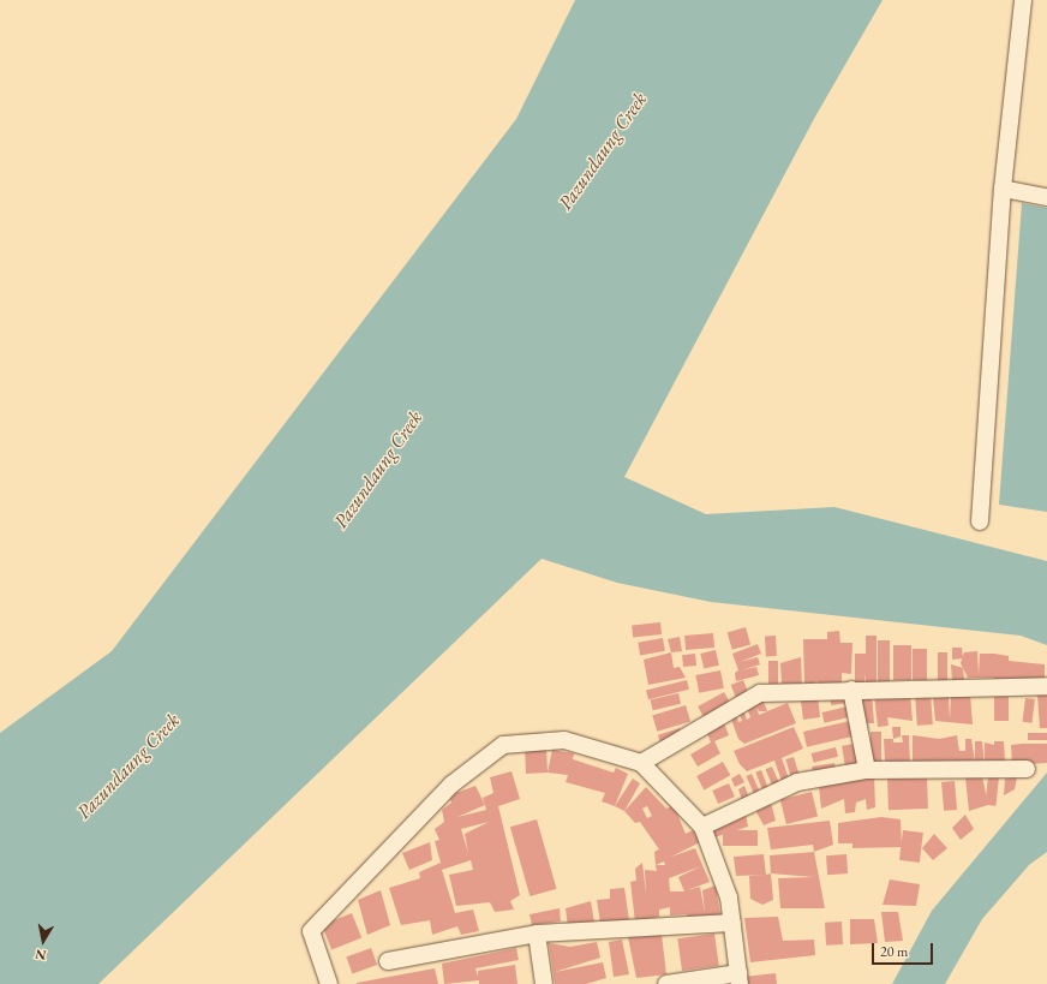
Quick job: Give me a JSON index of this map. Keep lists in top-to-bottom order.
{
  "water": ["Pazundaung Creek"],
  "scale_bar": "20 m",
  "north": "bottom"
}
